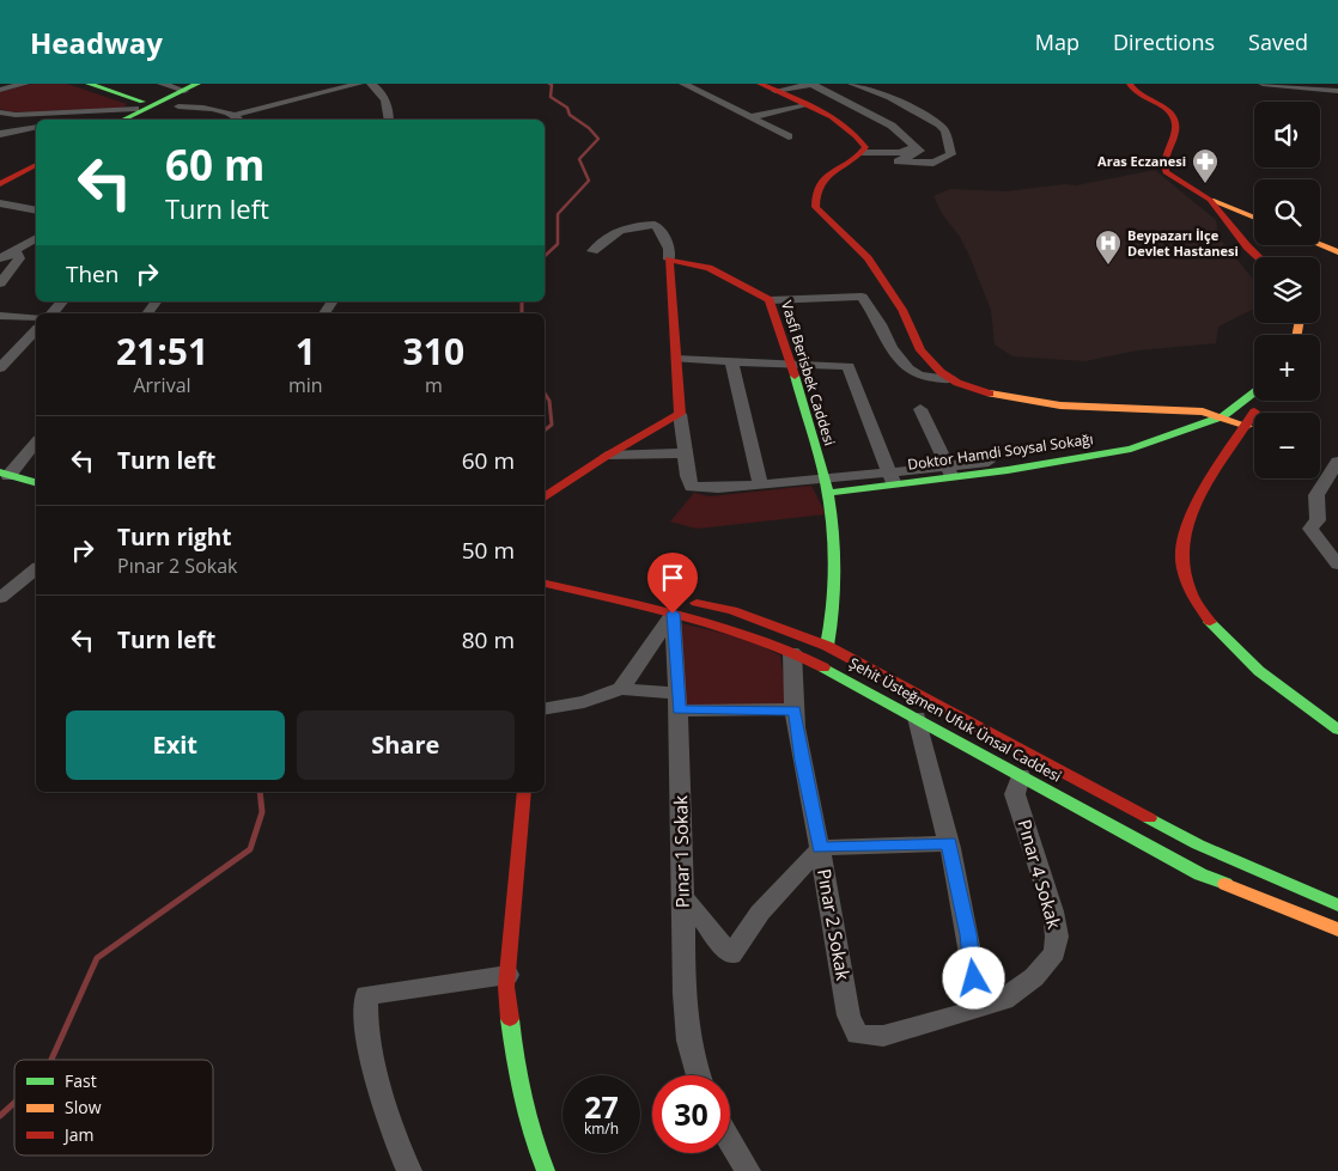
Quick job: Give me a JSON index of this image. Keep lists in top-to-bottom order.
{
  "streets": {
    "main road": ["Vasfi Berisbek Caddesi", "Doktor Hamdi Soysal Sokağı", "Şehit Üsteğmen Ufuk Ünsal Caddesi"],
    "street": ["Pınar 1 Sokak", "Pınar 4 Sokak", "Pınar 2 Sokak"]
  },
  "crossings": [
    ["Vasfi Berisbek Caddesi", "Şehit Üsteğmen Ufuk Ünsal Caddesi"],
    ["Şehit Üsteğmen Ufuk Ünsal Caddesi", "Pınar 1 Sokak"],
    ["Şehit Üsteğmen Ufuk Ünsal Caddesi", "Pınar 4 Sokak"],
    ["Şehit Üsteğmen Ufuk Ünsal Caddesi", "Pınar 2 Sokak"],
    ["Pınar 4 Sokak", "Pınar 2 Sokak"]
  ],
  "places": {
    "pharmacy": ["Aras Eczanesi"],
    "hospital": ["Beypazarı İlçe Devlet Hastanesi"]
  },
  "legend": ["Fast", "Slow", "Jam"],
  "page": {
    "header": "Headway",
    "nav": ["Map", "Directions", "Saved"],
    "map_buttons": ["+", "−"],
    "turn": ["60 m", "Turn left"],
    "then": "Then",
    "eta": [
      "21:51",
      "Arrival",
      "1",
      "min",
      "310",
      "m"
    ],
    "list": [
      {
        "name": "Turn left",
        "value": "60 m"
      },
      {
        "name": "Turn right",
        "note": "Pınar 2 Sokak",
        "value": "50 m"
      },
      {
        "name": "Turn left",
        "value": "80 m"
      }
    ],
    "buttons": ["Exit", "Share"],
    "speed": "27 km/h",
    "limit": "30"
  }
}
